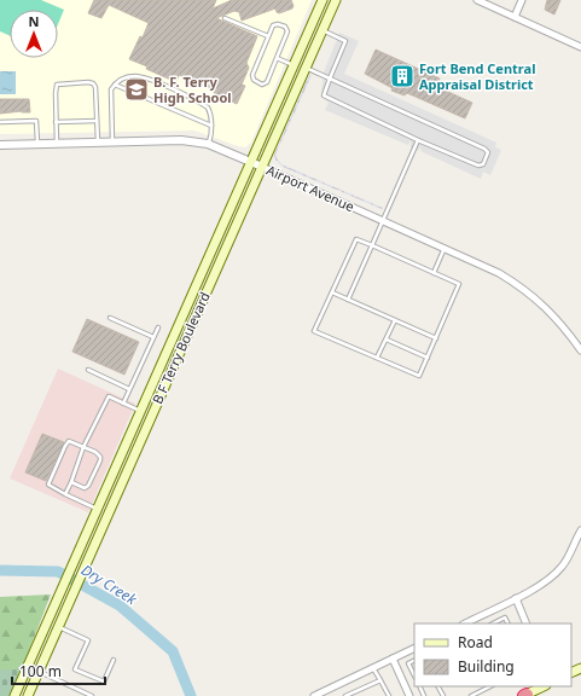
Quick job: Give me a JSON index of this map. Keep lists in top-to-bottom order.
{
  "streets": {
    "main road": ["B F Terry Boulevard"],
    "street": ["Airport Avenue"]
  },
  "crossings": [
    ["Airport Avenue", "B F Terry Boulevard"]
  ],
  "water": ["Dry Creek"],
  "places": {
    "building": ["Fort Bend Central Appraisal District"],
    "school or university": ["B. F. Terry High School"]
  },
  "legend": ["Road", "Building"],
  "scale_bar": "100 m",
  "north": "top"
}
